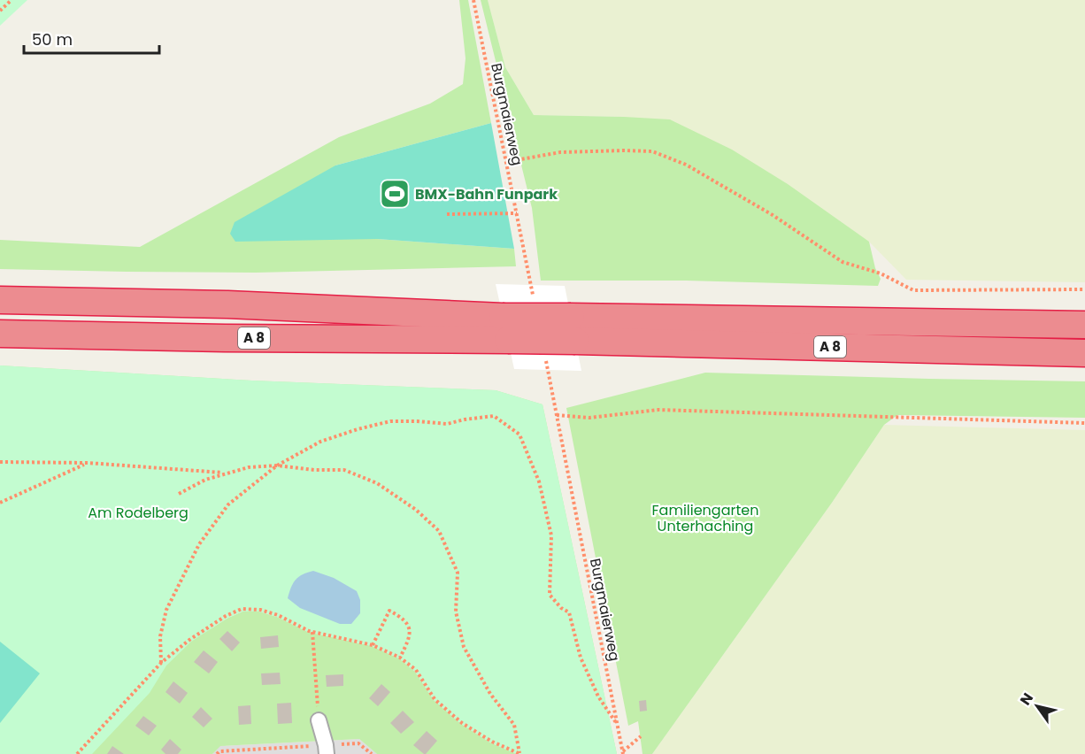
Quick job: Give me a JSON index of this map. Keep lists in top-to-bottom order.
{
  "streets": {
    "highway": ["A 8"],
    "path": ["Burgmaierweg"]
  },
  "parks": ["Familiengarten Unterhaching", "Am Rodelberg"],
  "places": {
    "sports": ["BMX-Bahn Funpark"]
  },
  "scale_bar": "50 m",
  "north": "top left"
}
